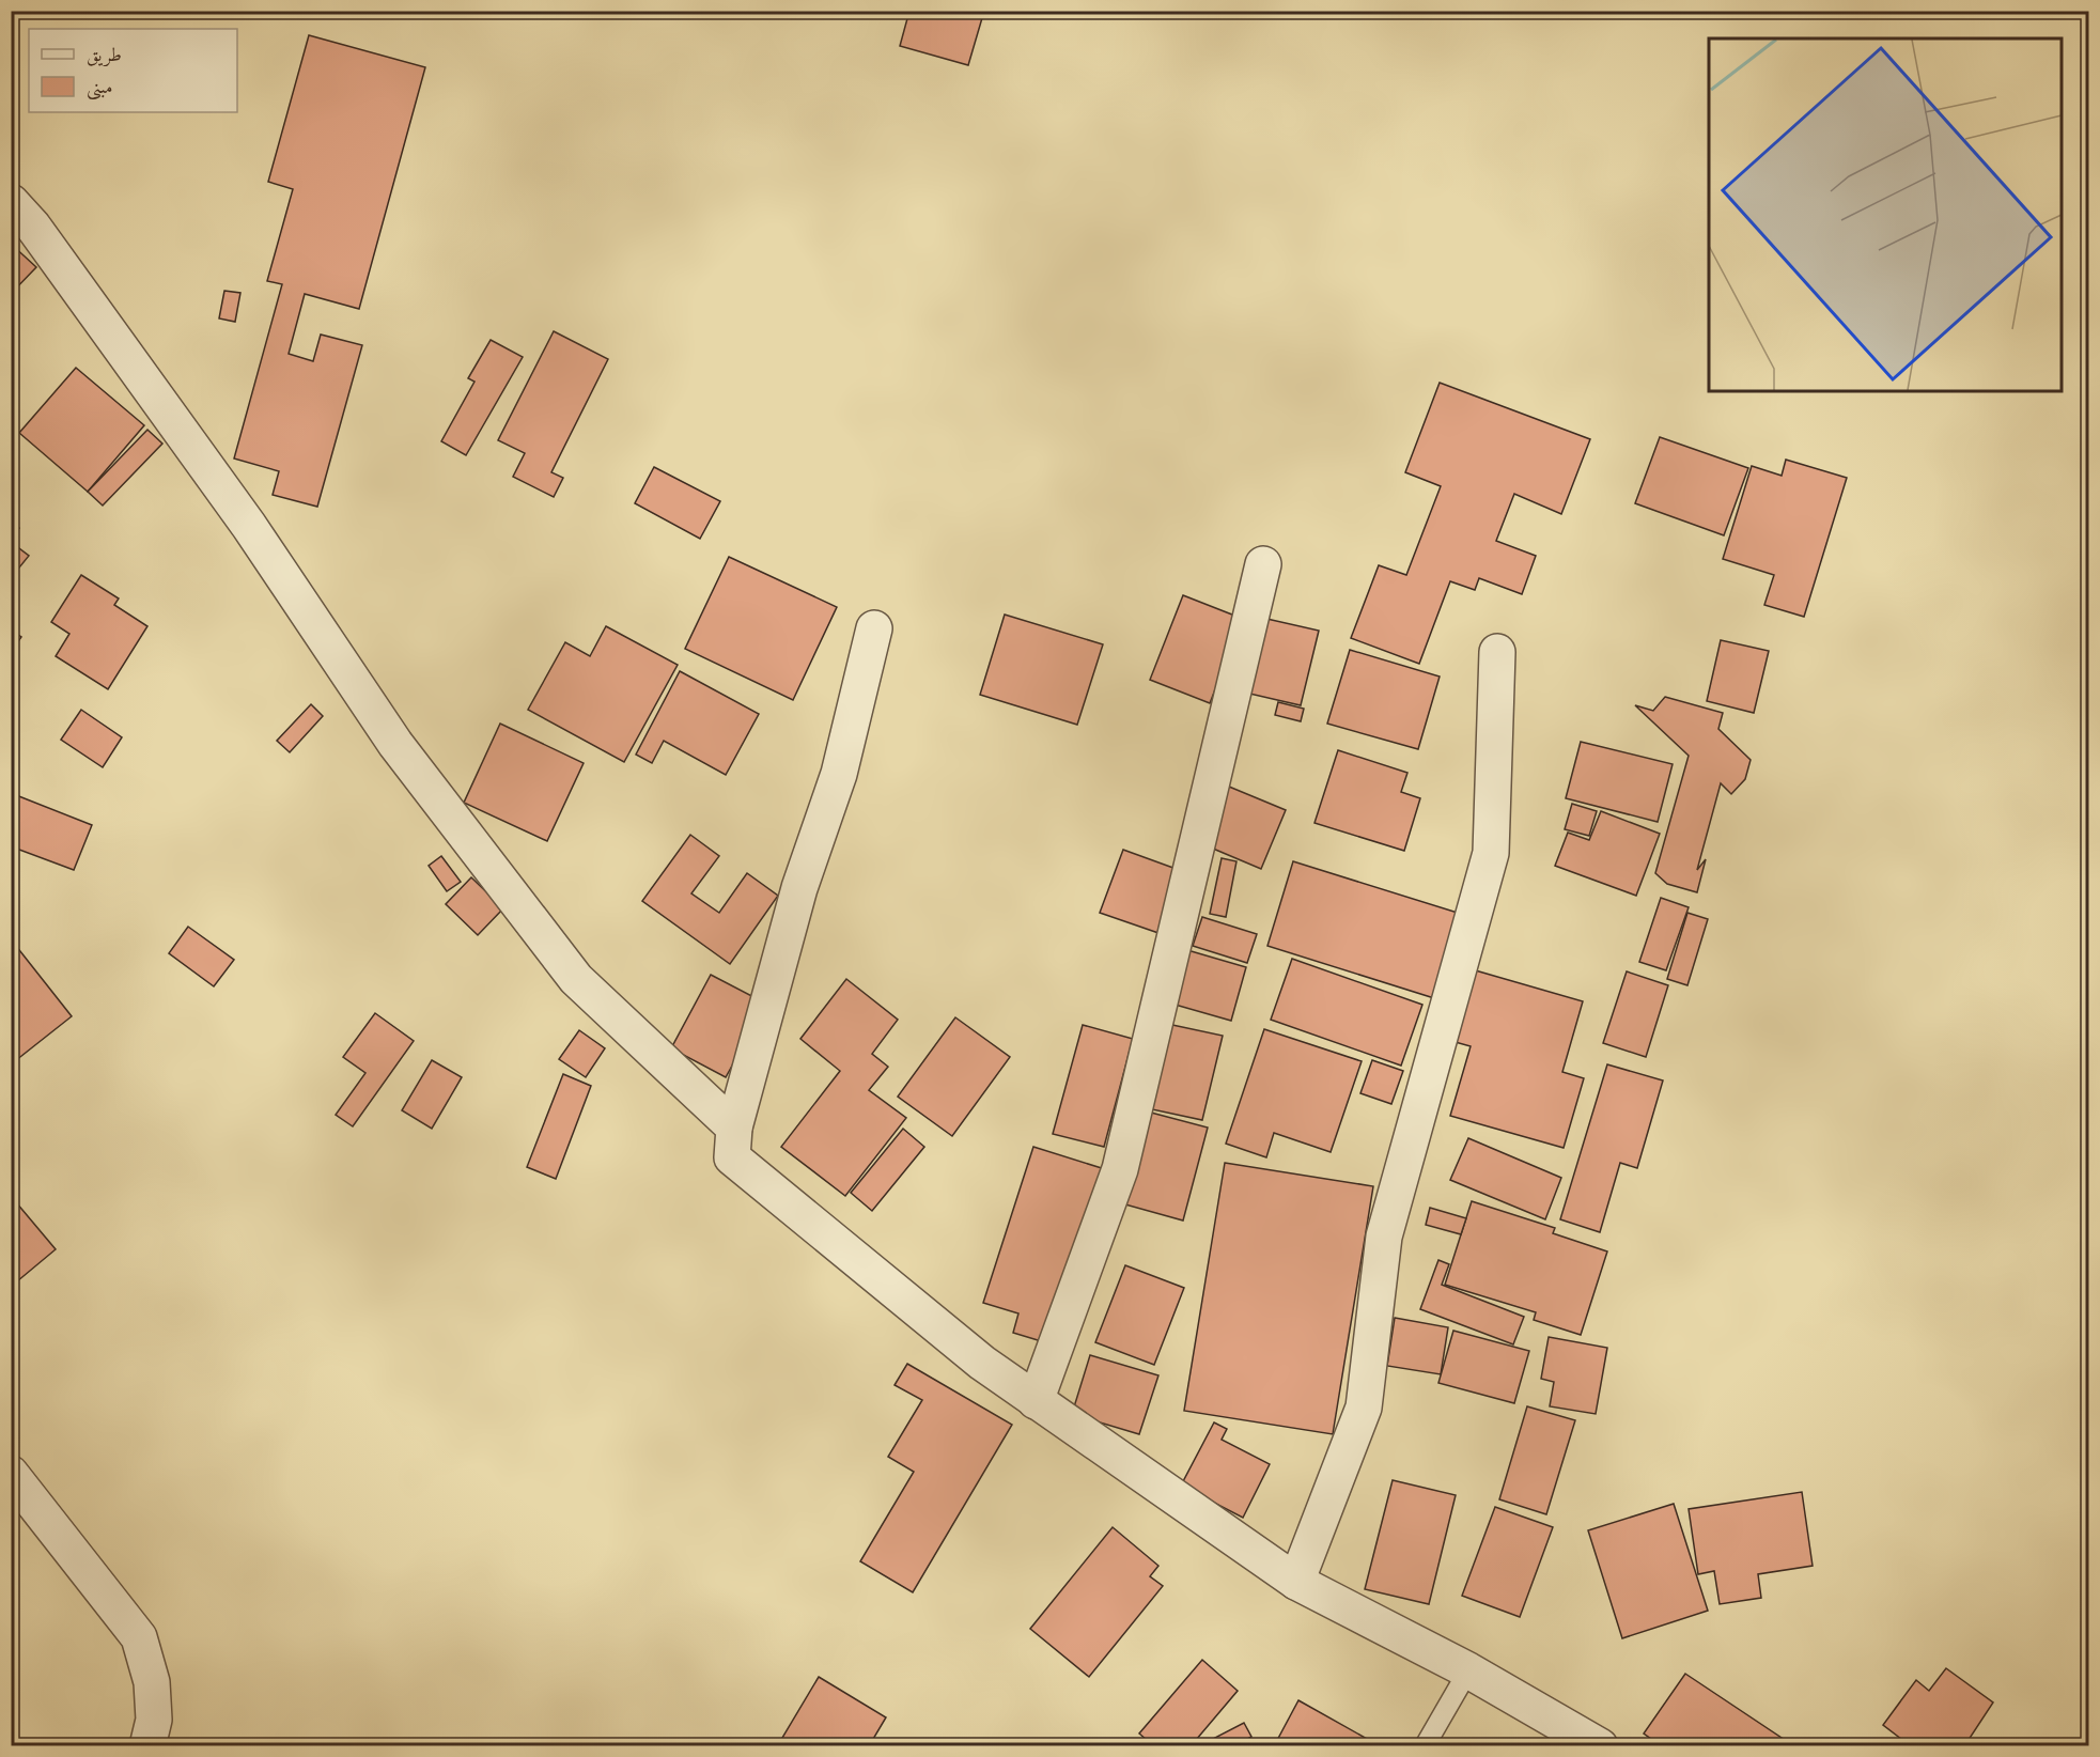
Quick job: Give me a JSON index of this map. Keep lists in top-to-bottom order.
{
  "legend": ["طريق", "مبنى"]
}
